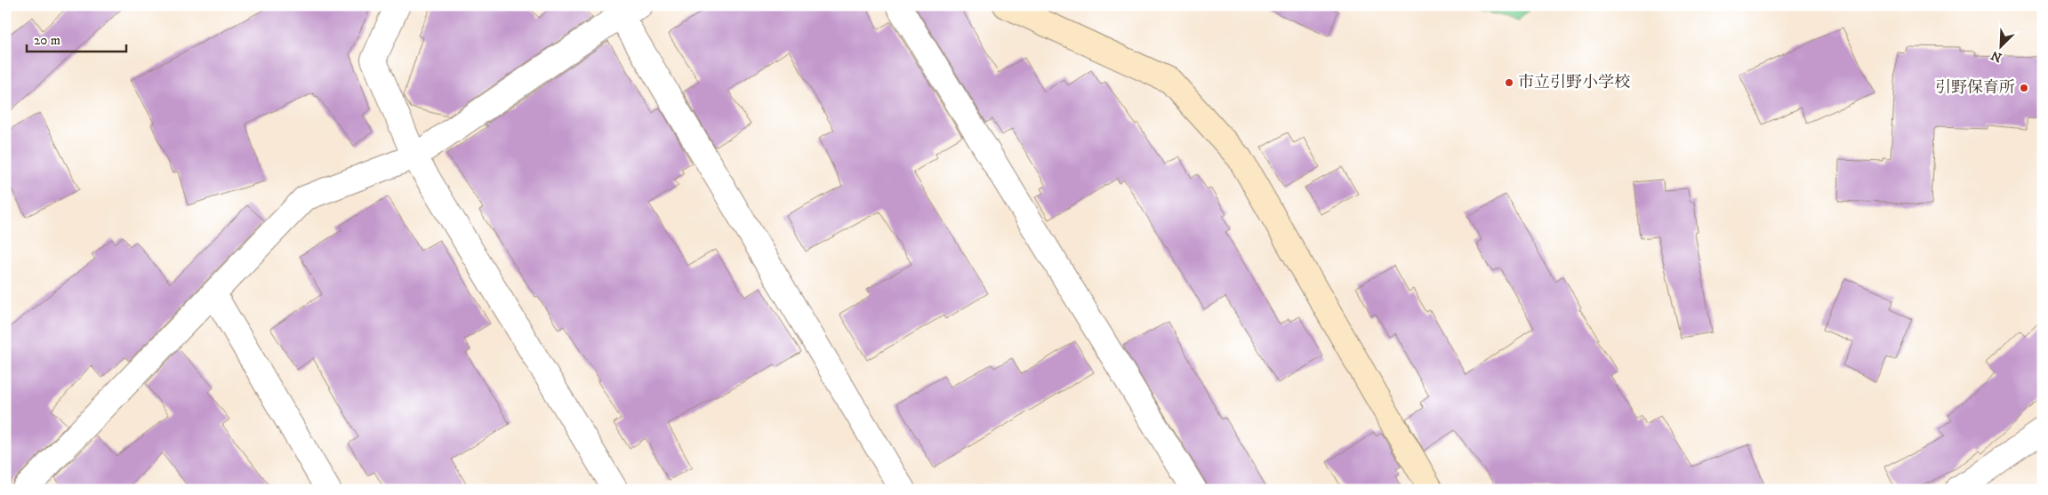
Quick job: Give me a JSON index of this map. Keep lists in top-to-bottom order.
{
  "places": ["市立引野小学校", "引野保育所"],
  "scale_bar": "20 m",
  "north": "bottom left"
}
